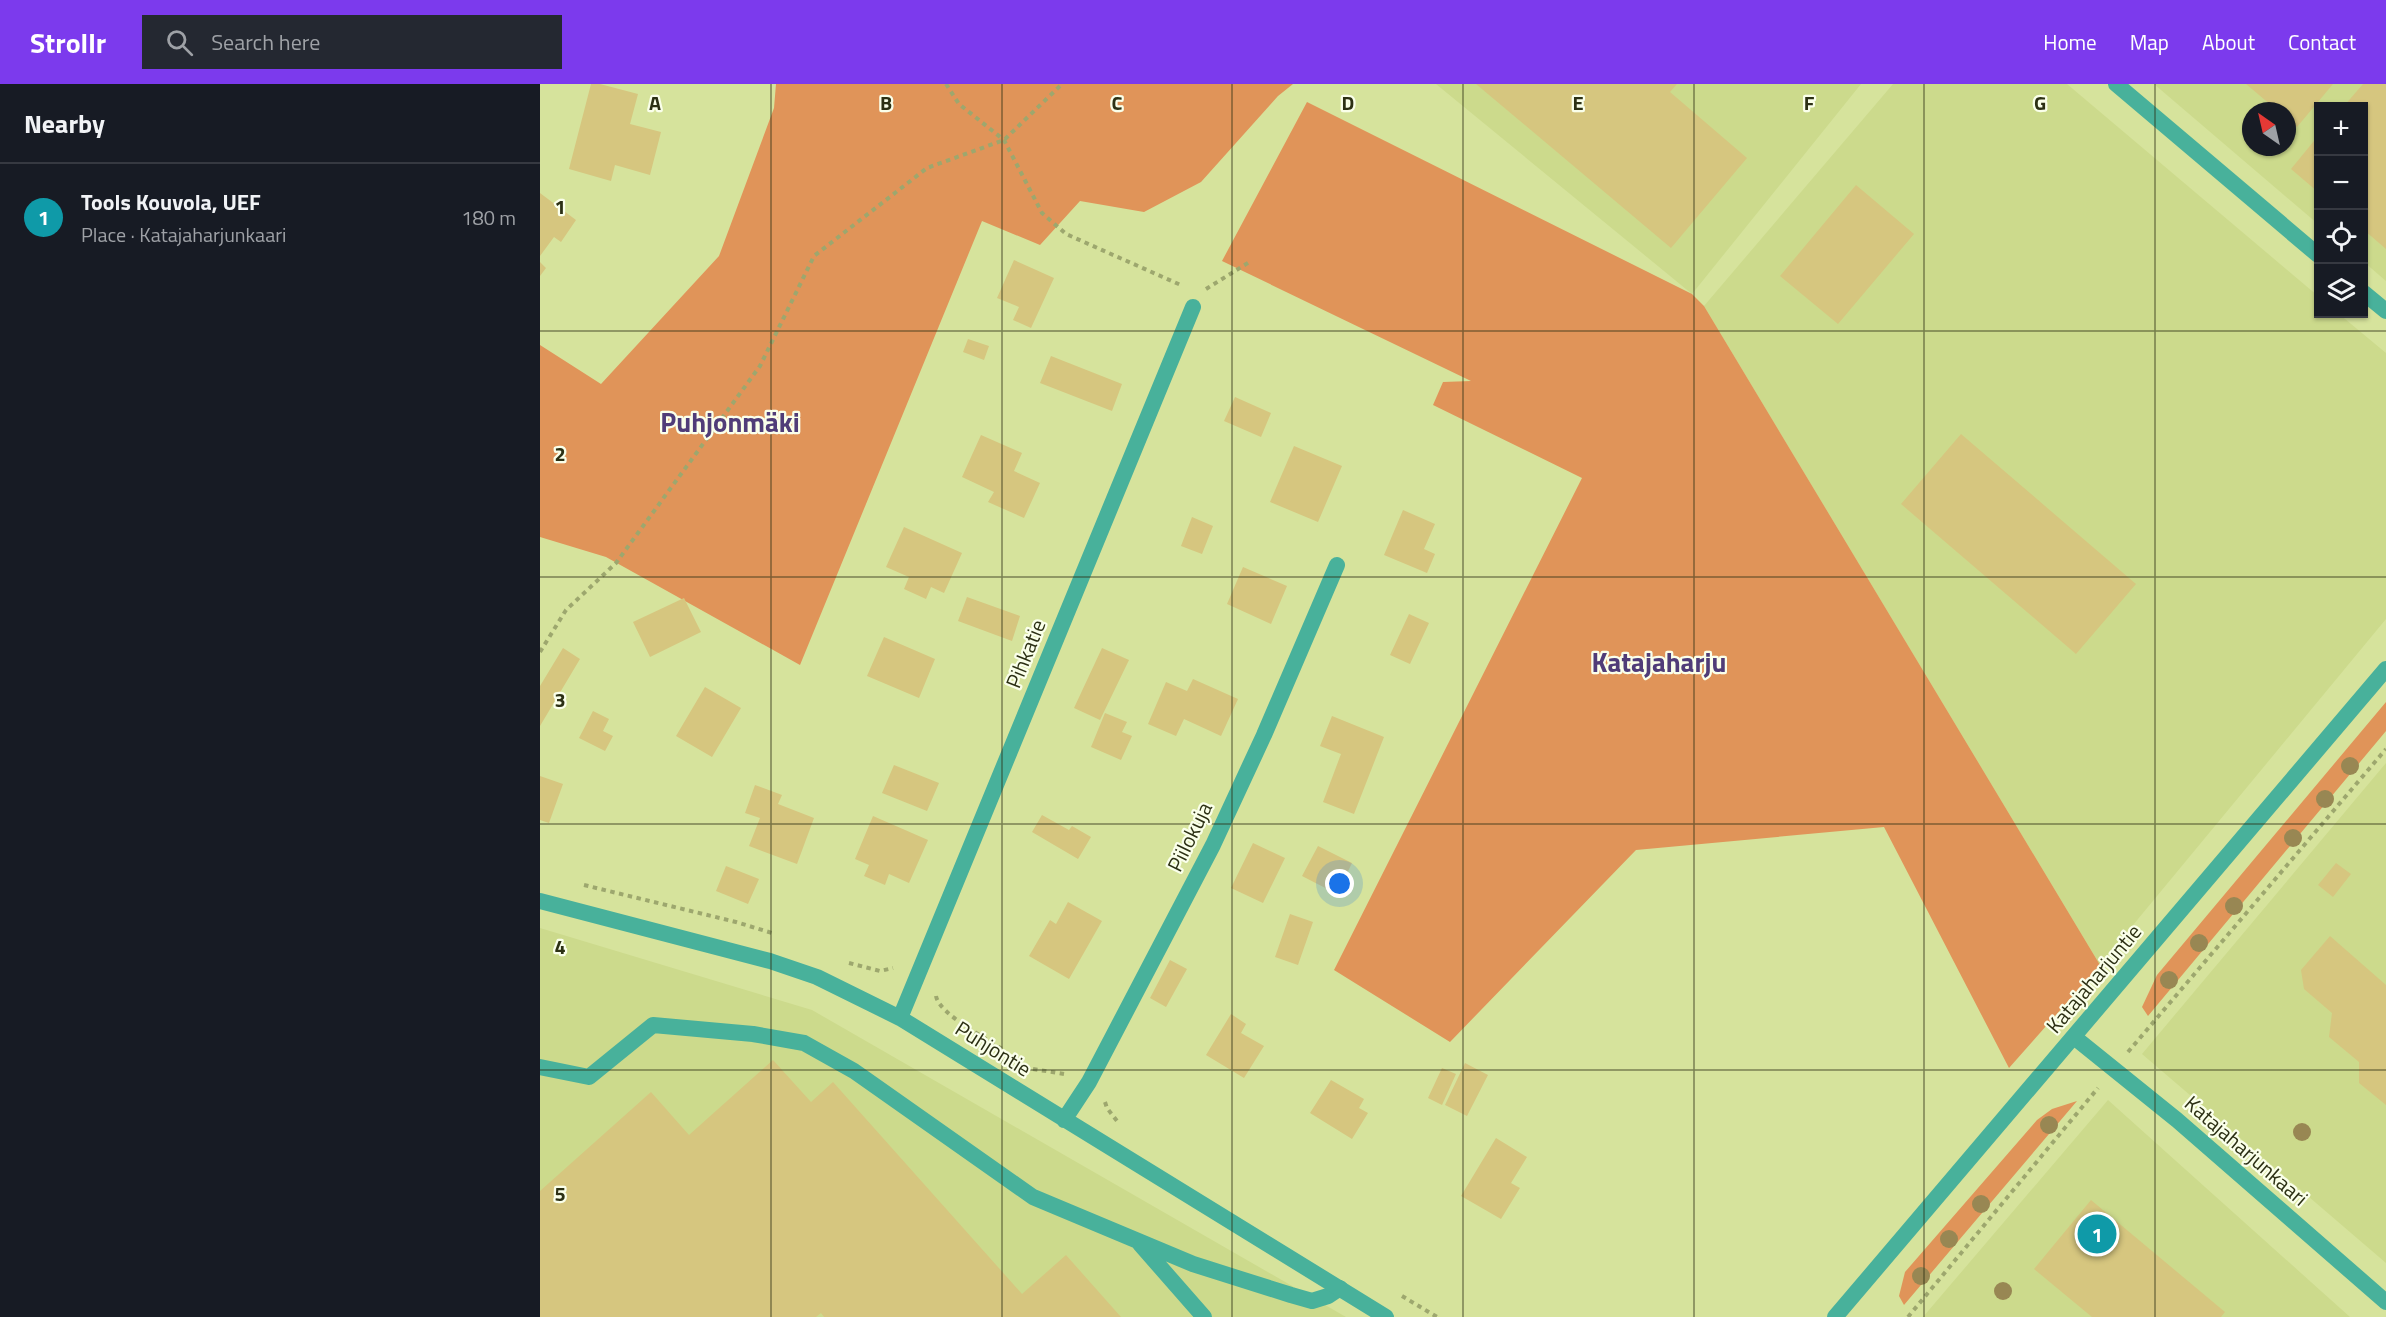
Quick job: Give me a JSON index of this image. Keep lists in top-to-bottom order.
{
  "streets": {
    "street": [
      "Pihkatie",
      "Piilokuja",
      "Katajaharjuntie",
      "Puhjontie",
      "Katajaharjunkaari"
    ]
  },
  "crossings": [
    ["Pihkatie", "Puhjontie"],
    ["Piilokuja", "Puhjontie"],
    ["Katajaharjuntie", "Katajaharjunkaari"]
  ],
  "districts": ["Puhjonmäki", "Katajaharju"],
  "north": "top left",
  "page": {
    "header": "Strollr",
    "search": "Search here",
    "nav": [
      "Home",
      "Map",
      "About",
      "Contact"
    ],
    "heading": "Nearby",
    "map_buttons": ["+", "−"],
    "list": [
      {
        "mark": "1",
        "name": "Tools Kouvola, UEF",
        "note": "Place · Katajaharjunkaari",
        "value": "180 m"
      }
    ],
    "pins": "1"
  },
  "grid": {
    "columns": [
      "A",
      "B",
      "C",
      "D",
      "E",
      "F",
      "G"
    ],
    "rows": [
      "1",
      "2",
      "3",
      "4",
      "5"
    ]
  }
}
